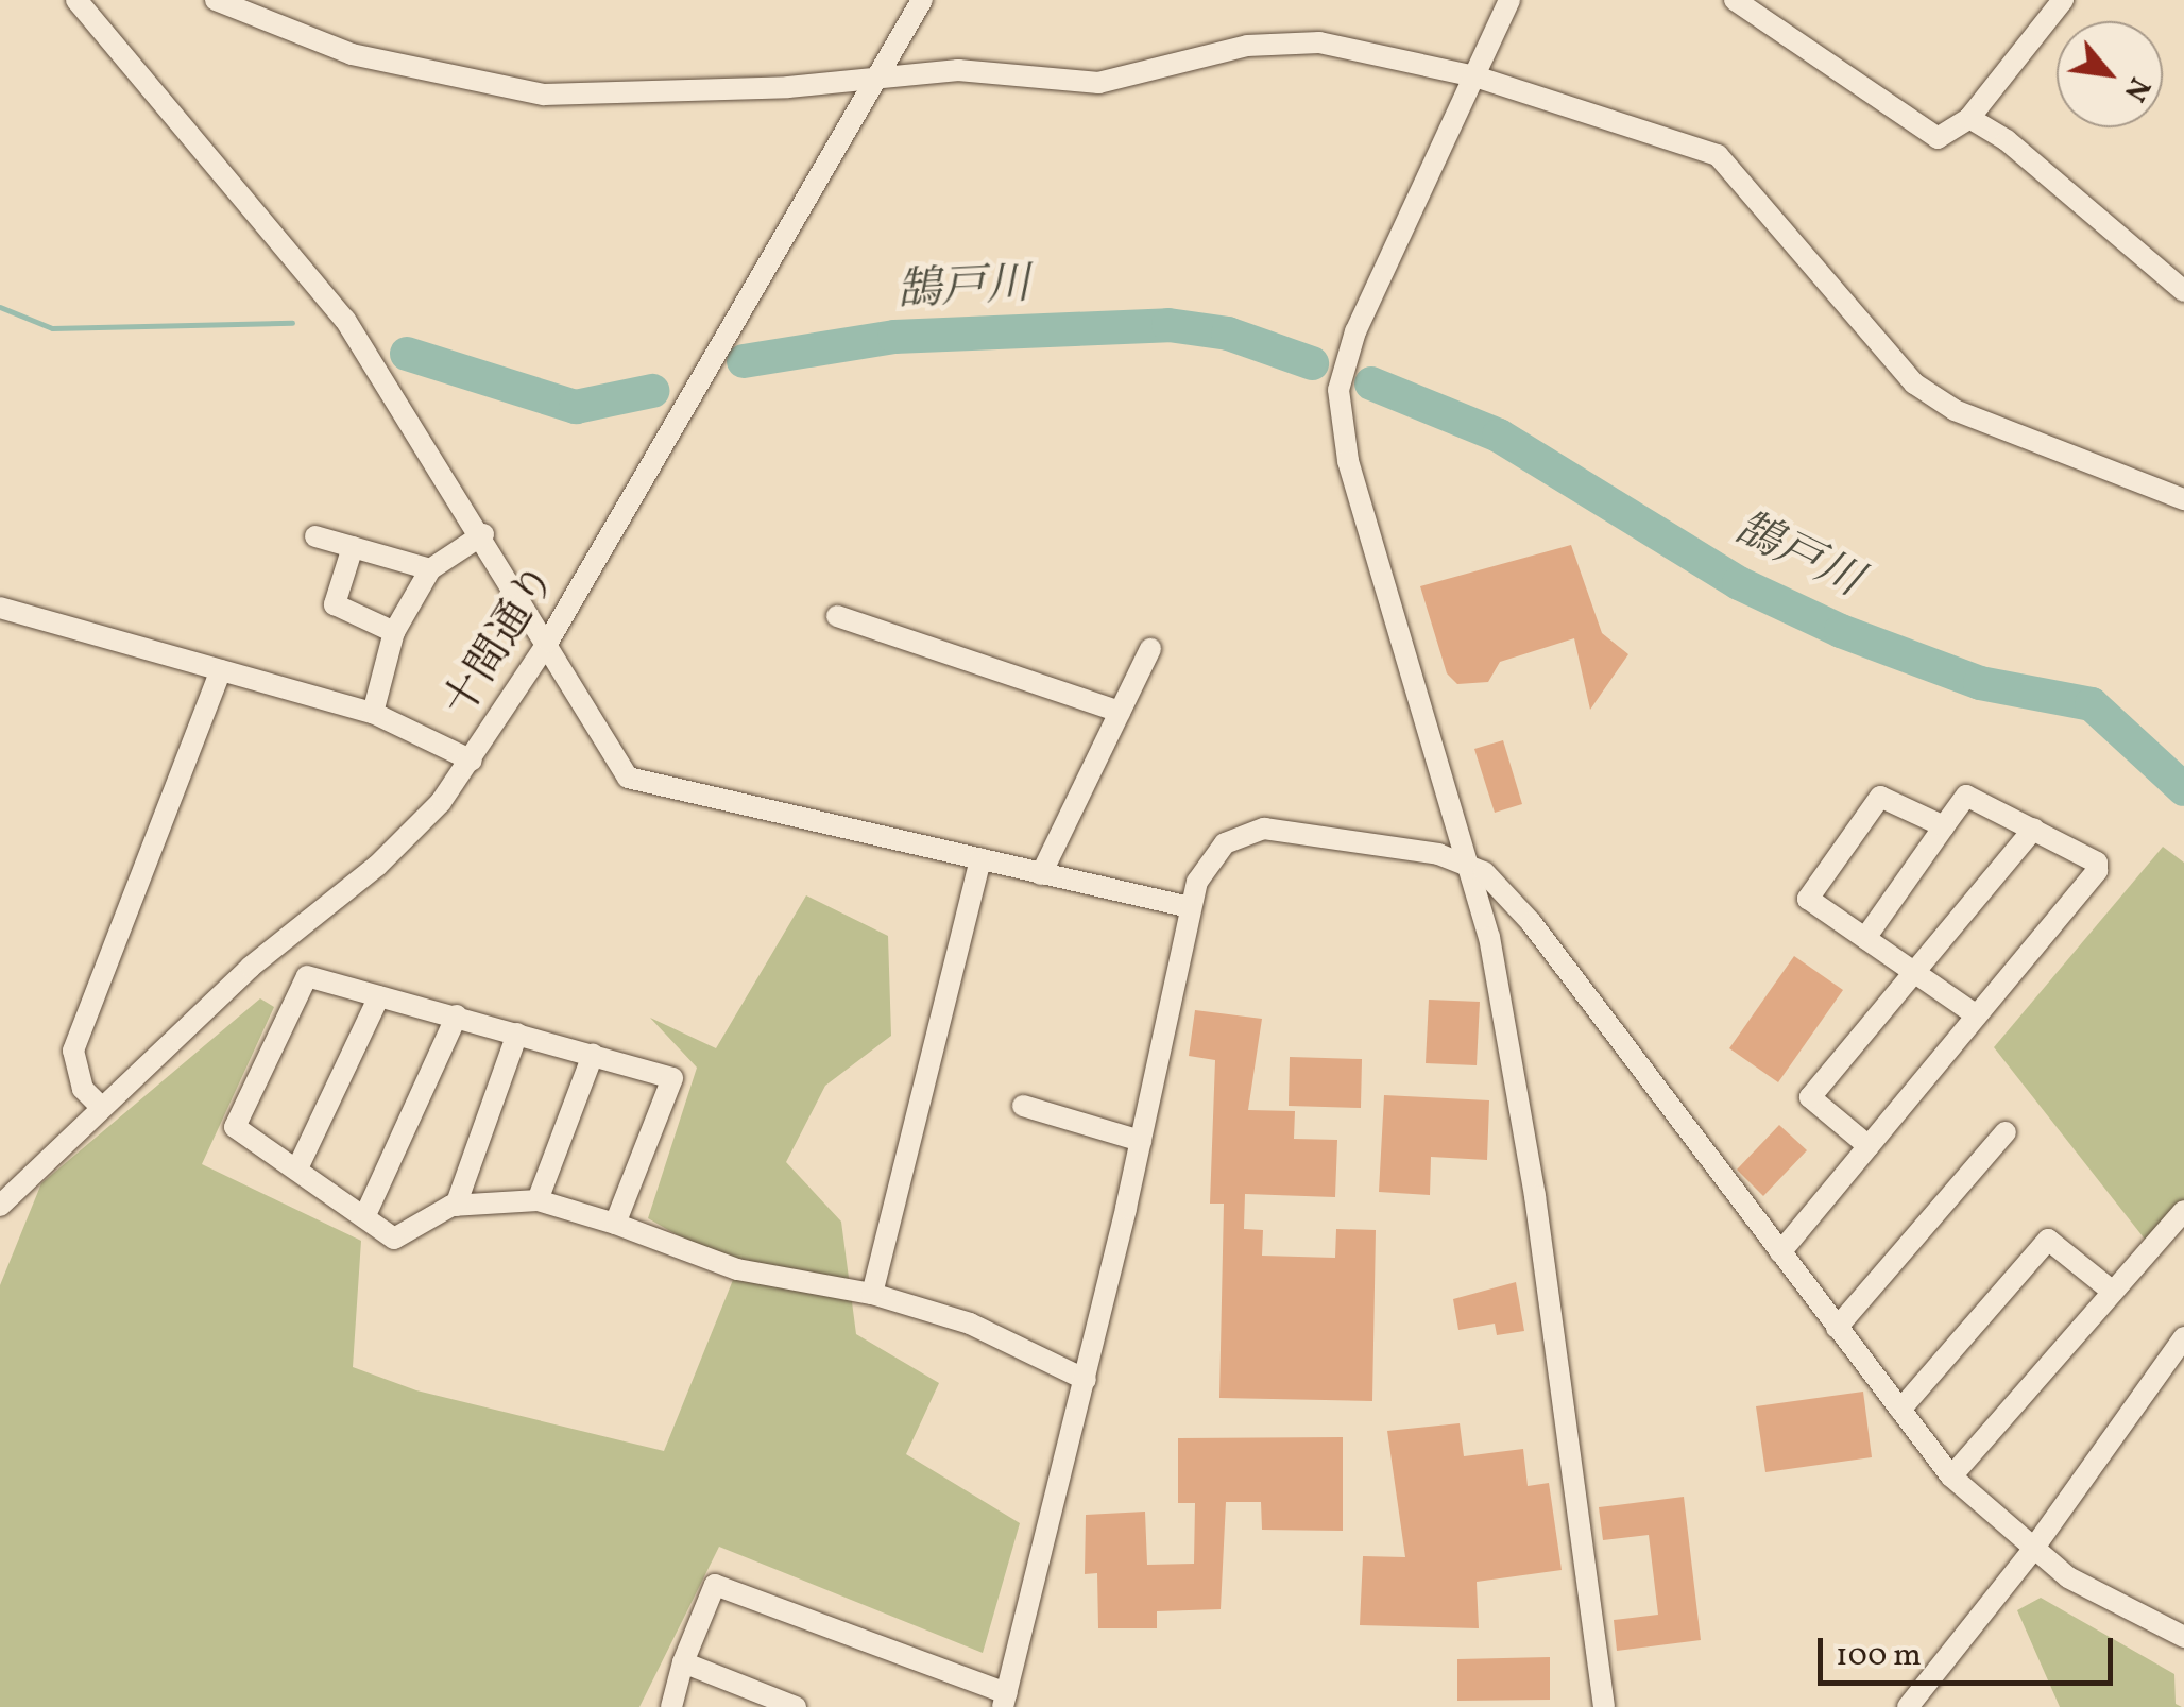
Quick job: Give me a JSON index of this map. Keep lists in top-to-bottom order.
{
  "streets": {
    "street": ["十間通り"]
  },
  "water": ["鵠戸川"],
  "scale_bar": "100 m",
  "north": "bottom right"
}
